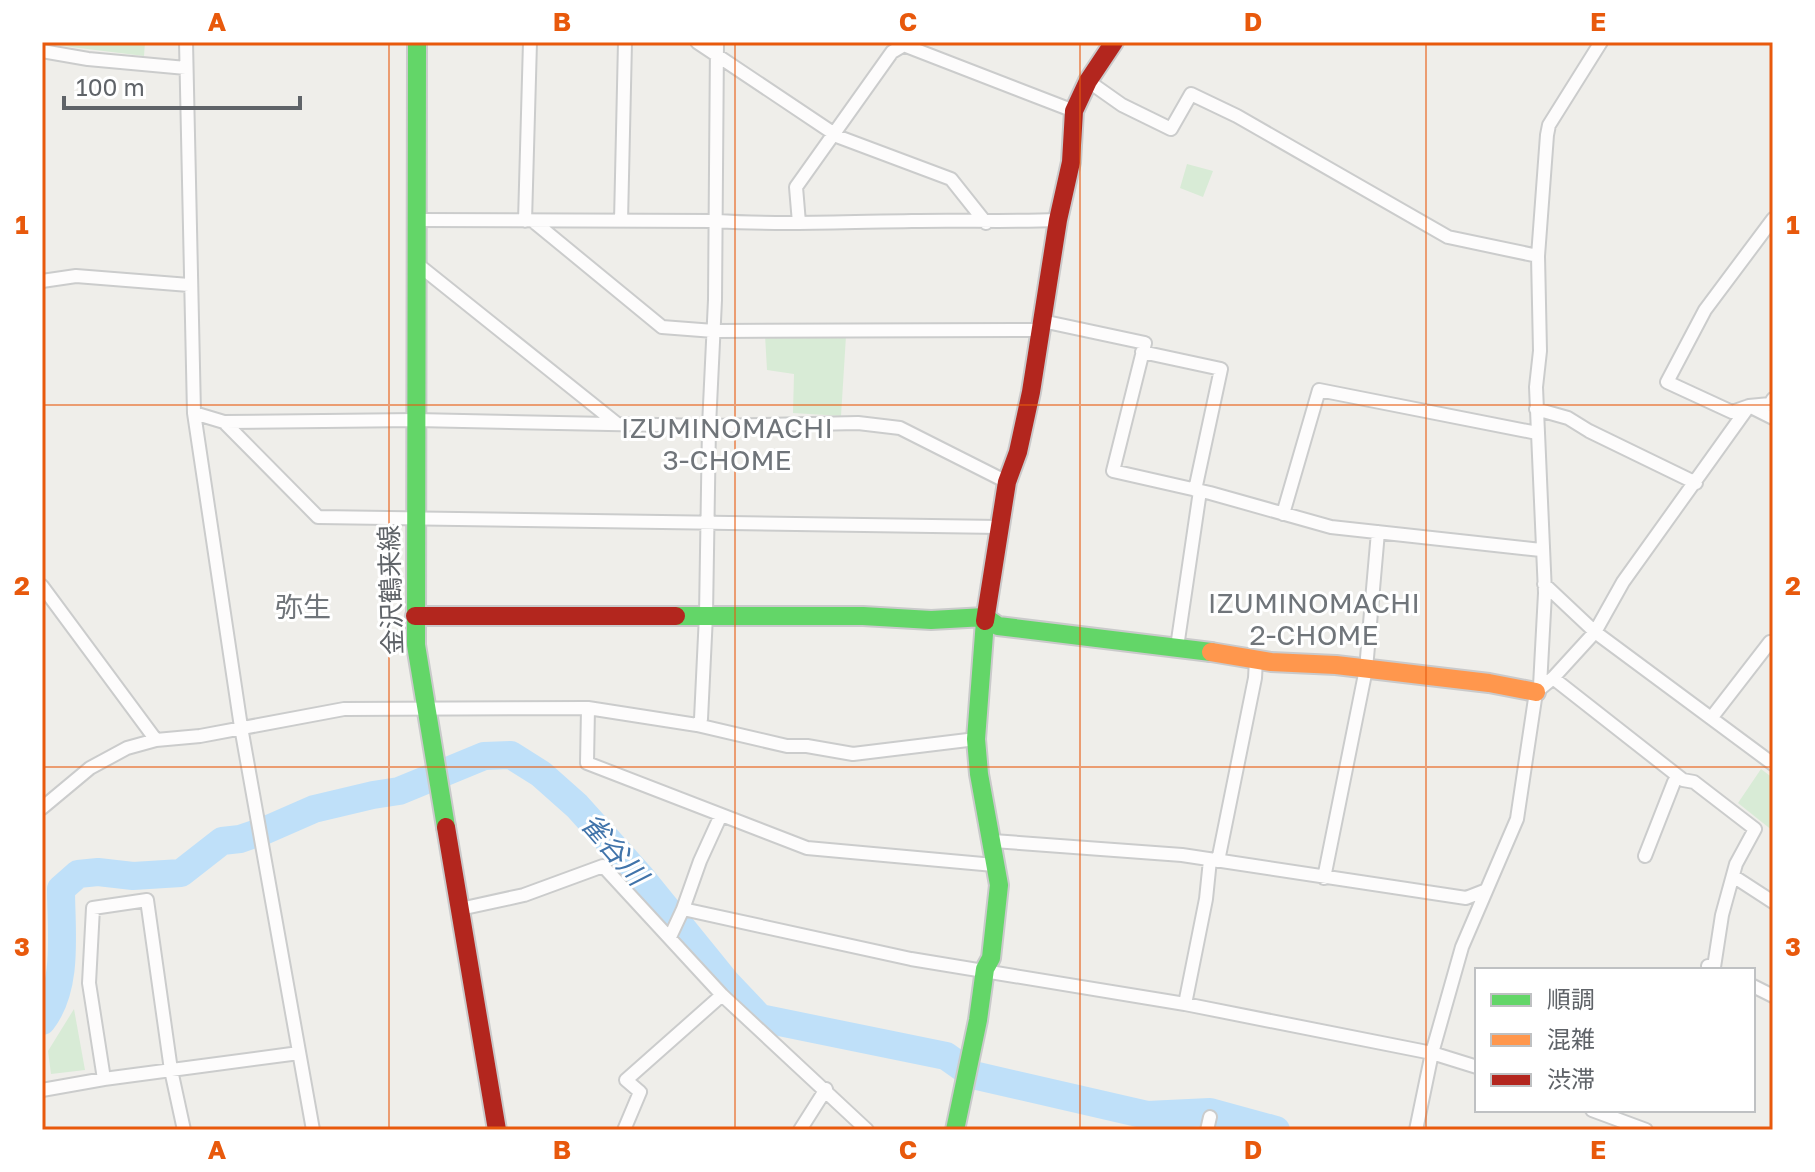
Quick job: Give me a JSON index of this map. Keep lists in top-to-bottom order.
{
  "streets": {
    "street": ["金沢鶴来線"]
  },
  "districts": ["IZUMINOMACHI 3-CHOME", "IZUMINOMACHI 2-CHOME", "弥生"],
  "water": ["雀谷川"],
  "legend": ["順調", "混雑", "渋滞"],
  "scale_bar": "100 m",
  "grid": {
    "columns": [
      "A",
      "B",
      "C",
      "D",
      "E"
    ],
    "rows": ["1", "2", "3"]
  }
}
